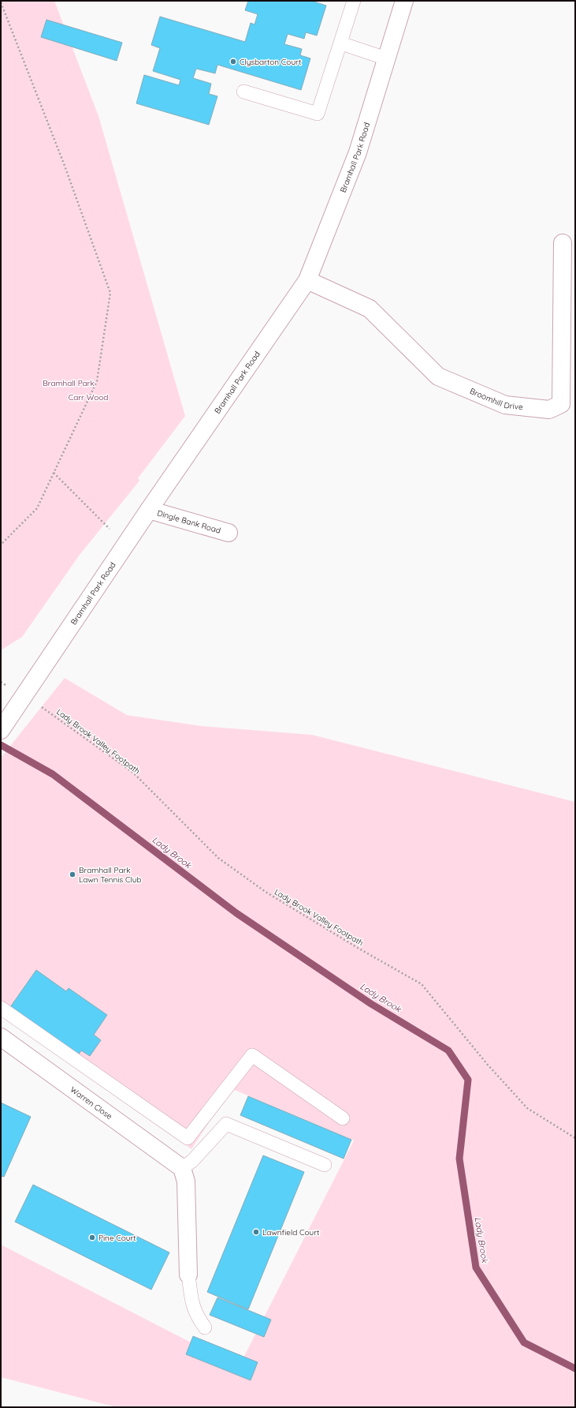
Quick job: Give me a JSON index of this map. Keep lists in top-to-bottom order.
{
  "streets": {
    "street": [
      "Bramhall Park Road",
      "Broomhill Drive",
      "Dingle Bank Road",
      "Warren Close"
    ],
    "path": ["Lady Brook Valley Footpath"]
  },
  "crossings": [
    ["Bramhall Park Road", "Broomhill Drive"],
    ["Bramhall Park Road", "Dingle Bank Road"]
  ],
  "water": ["Lady Brook"],
  "parks": ["Bramhall Park", "Carr Wood"],
  "places": [
    "Clysbarton Court",
    "Bramhall Park Lawn Tennis Club",
    "Lawnfield Court",
    "Pine Court"
  ]
}
